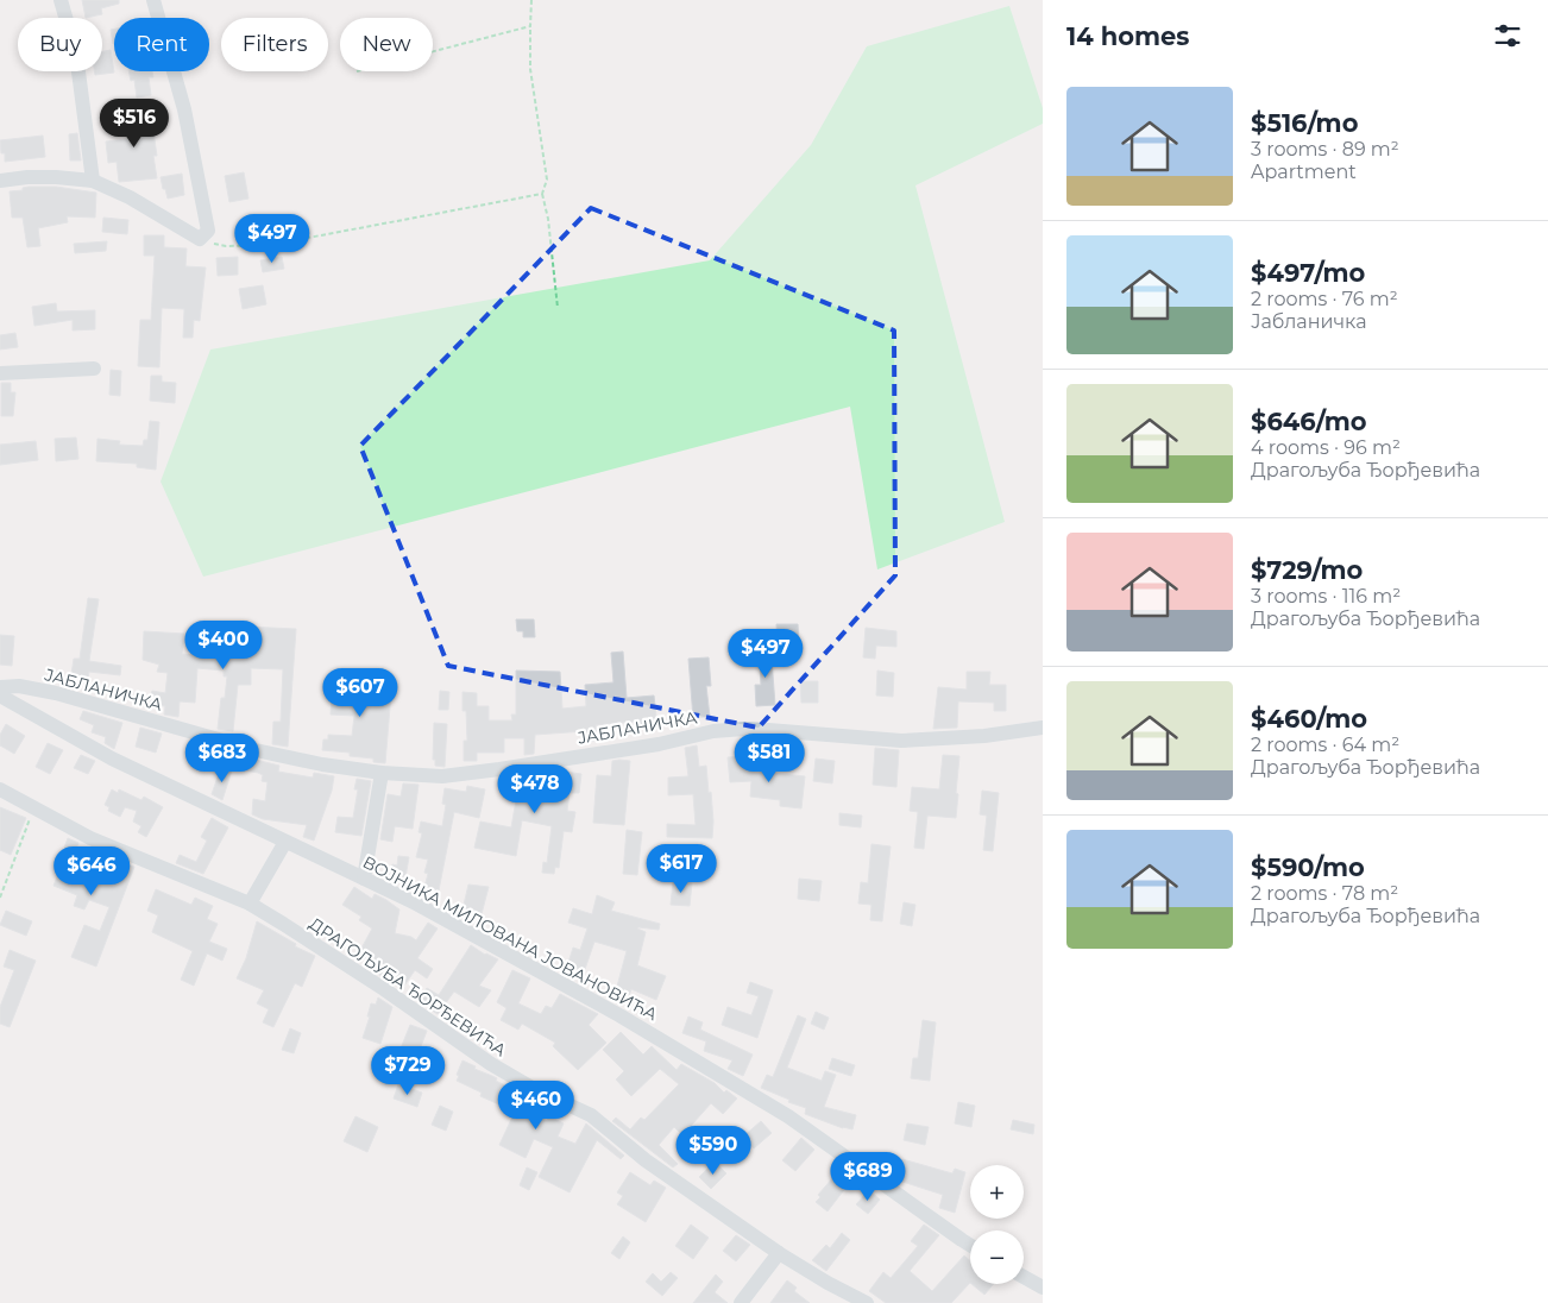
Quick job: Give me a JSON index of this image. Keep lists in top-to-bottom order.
{
  "streets": {
    "street": ["ЈАБЛАНИЧКА", "ВОЈНИКА МИЛОВАНА ЈОВАНОВИЋА", "ДРАГОЉУБА ЂОРЂЕВИЋА"]
  },
  "page": {
    "heading": "14 homes",
    "chip": [
      "Buy",
      "Rent",
      "Filters",
      "New"
    ],
    "list": [
      {
        "name": "$516/mo",
        "note": "3 rooms · 89 m² · Apartment"
      },
      {
        "name": "$497/mo",
        "note": "2 rooms · 76 m² · Јабланичка"
      },
      {
        "name": "$646/mo",
        "note": "4 rooms · 96 m² · Драгољуба Ђорђевића"
      },
      {
        "name": "$729/mo",
        "note": "3 rooms · 116 m² · Драгољуба Ђорђевића"
      },
      {
        "name": "$460/mo",
        "note": "2 rooms · 64 m² · Драгољуба Ђорђевића"
      },
      {
        "name": "$590/mo",
        "note": "2 rooms · 78 m² · Драгољуба Ђорђевића"
      }
    ],
    "price": [
      "$516",
      "$497",
      "$400",
      "$497",
      "$607",
      "$683",
      "$581",
      "$478",
      "$617",
      "$646",
      "$729",
      "$460",
      "$590",
      "$689"
    ],
    "map_buttons": ["+", "−"]
  }
}
